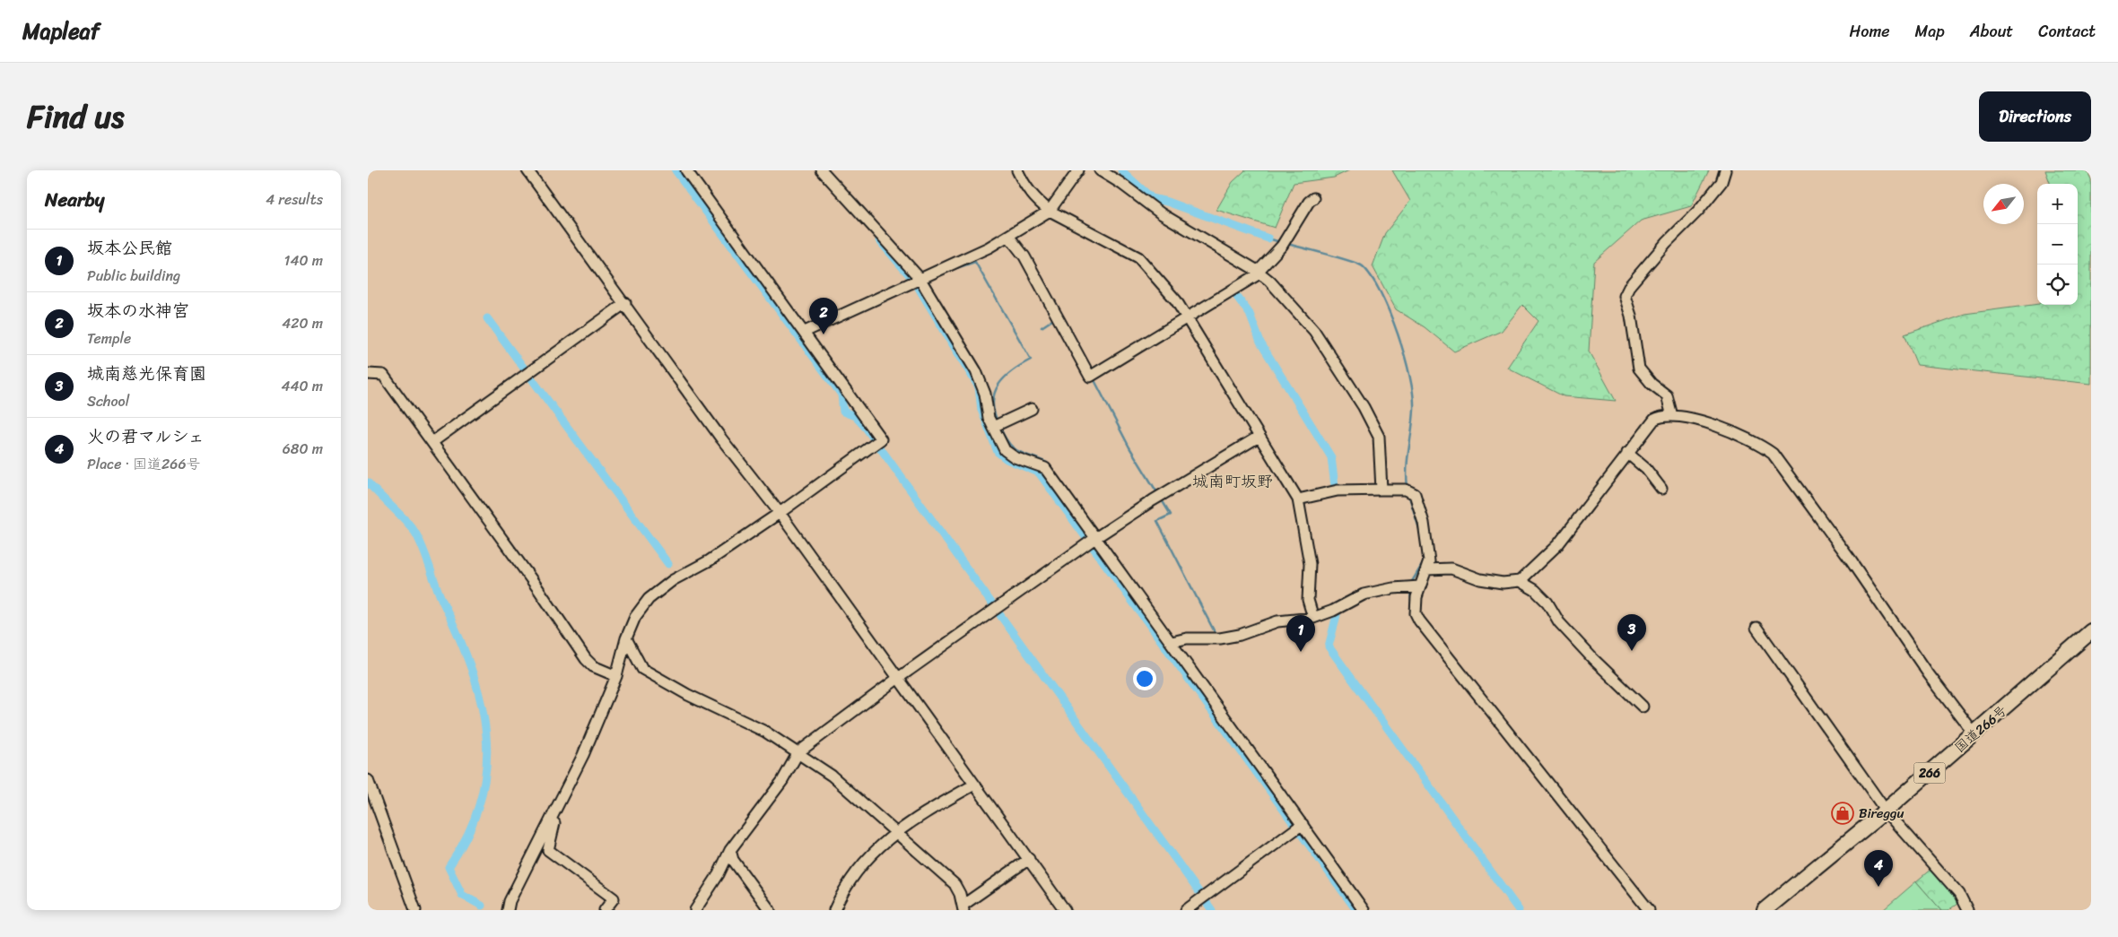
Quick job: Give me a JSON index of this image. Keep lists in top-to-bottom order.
{
  "streets": {
    "highway": ["国道266号", "266"]
  },
  "districts": ["城南町坂野"],
  "places": {
    "shop": ["Bireggu"]
  },
  "north": "bottom left",
  "page": {
    "header": "Mapleaf",
    "nav": [
      "Home",
      "Map",
      "About",
      "Contact"
    ],
    "title": "Find us",
    "buttons": "Directions",
    "heading": ["Nearby", "4 results"],
    "map_buttons": ["+", "−"],
    "list": [
      {
        "mark": "1",
        "name": "坂本公民館",
        "note": "Public building",
        "value": "140 m"
      },
      {
        "mark": "2",
        "name": "坂本の水神宮",
        "note": "Temple",
        "value": "420 m"
      },
      {
        "mark": "3",
        "name": "城南慈光保育園",
        "note": "School",
        "value": "440 m"
      },
      {
        "mark": "4",
        "name": "火の君マルシェ",
        "note": "Place · 国道266号",
        "value": "680 m"
      }
    ],
    "pins": [
      "2",
      "3",
      "1",
      "4"
    ]
  }
}
